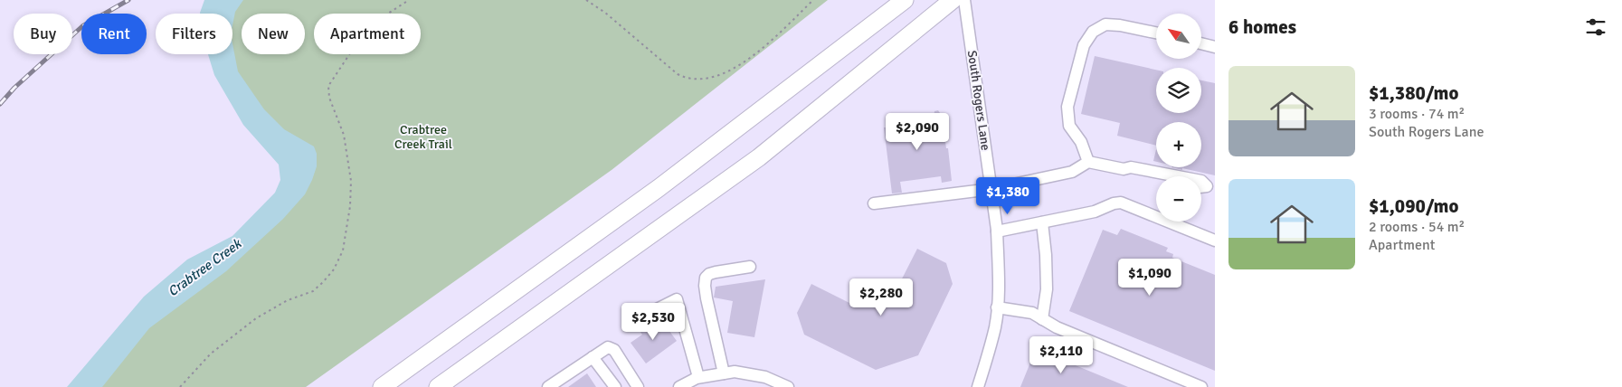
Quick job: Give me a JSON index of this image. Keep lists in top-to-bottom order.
{
  "streets": {
    "street": ["South Rogers Lane"]
  },
  "water": ["Crabtree Creek"],
  "parks": ["Crabtree Creek Trail"],
  "north": "top left",
  "page": {
    "heading": "6 homes",
    "map_buttons": ["+", "−"],
    "chip": [
      "Buy",
      "Rent",
      "Filters",
      "New",
      "Apartment"
    ],
    "list": [
      {
        "name": "$1,380/mo",
        "note": "3 rooms · 74 m² · South Rogers Lane"
      },
      {
        "name": "$1,090/mo",
        "note": "2 rooms · 54 m² · Apartment"
      }
    ],
    "price": [
      "$2,090",
      "$1,380",
      "$1,090",
      "$2,280",
      "$2,530",
      "$2,110"
    ]
  }
}
